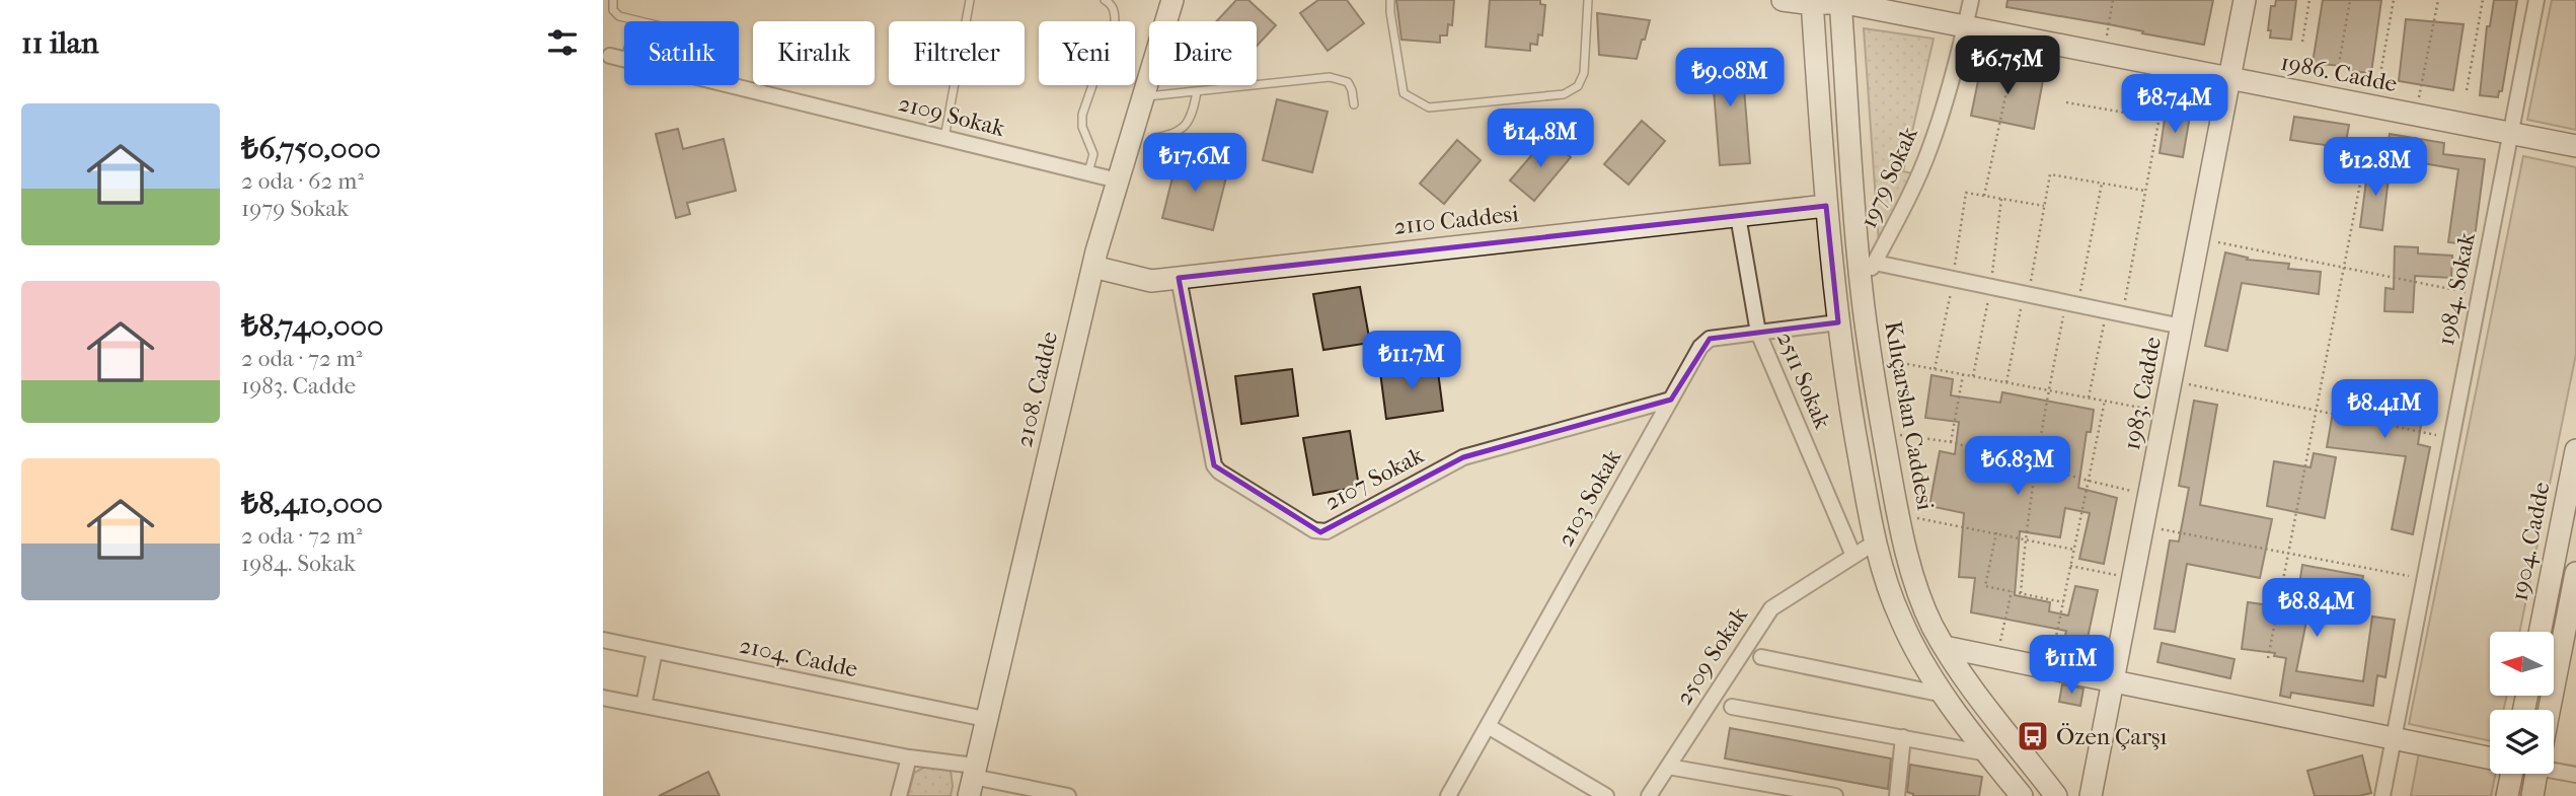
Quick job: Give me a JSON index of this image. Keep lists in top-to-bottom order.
{
  "streets": {
    "street": [
      "1986. Cadde",
      "2109 Sokak",
      "1979 Sokak",
      "2110 Caddesi",
      "1984. Sokak",
      "2511 Sokak",
      "2108. Cadde",
      "1983. Cadde",
      "Kılıçarslan Caddesi",
      "2107 Sokak",
      "2103 Sokak",
      "1904. Cadde",
      "2509 Sokak",
      "2104. Cadde"
    ]
  },
  "crossings": [
    ["1986. Cadde", "1979 Sokak"],
    ["1986. Cadde", "1984. Sokak"],
    ["1986. Cadde", "1983. Cadde"],
    ["1986. Cadde", "Kılıçarslan Caddesi"],
    ["2109 Sokak", "2108. Cadde"],
    ["1979 Sokak", "Kılıçarslan Caddesi"],
    ["2110 Caddesi", "2511 Sokak"],
    ["2110 Caddesi", "2108. Cadde"],
    ["2110 Caddesi", "2107 Sokak"],
    ["2511 Sokak", "2103 Sokak"],
    ["2511 Sokak", "2509 Sokak"],
    ["2108. Cadde", "2104. Cadde"],
    ["2107 Sokak", "2103 Sokak"]
  ],
  "places": {
    "bus stop": ["Özen Çarşı"]
  },
  "north": "left",
  "page": {
    "heading": "11 ilan",
    "chip": [
      "Satılık",
      "Kiralık",
      "Filtreler",
      "Yeni",
      "Daire"
    ],
    "price": [
      "₺6.75M",
      "₺9.08M",
      "₺8.74M",
      "₺14.8M",
      "₺17.6M",
      "₺12.8M",
      "₺11.7M",
      "₺8.41M",
      "₺6.83M",
      "₺8.84M",
      "₺11M"
    ],
    "list": [
      {
        "name": "₺6,750,000",
        "note": "2 oda · 62 m² · 1979 Sokak"
      },
      {
        "name": "₺8,740,000",
        "note": "2 oda · 72 m² · 1983. Cadde"
      },
      {
        "name": "₺8,410,000",
        "note": "2 oda · 72 m² · 1984. Sokak"
      }
    ]
  }
}
